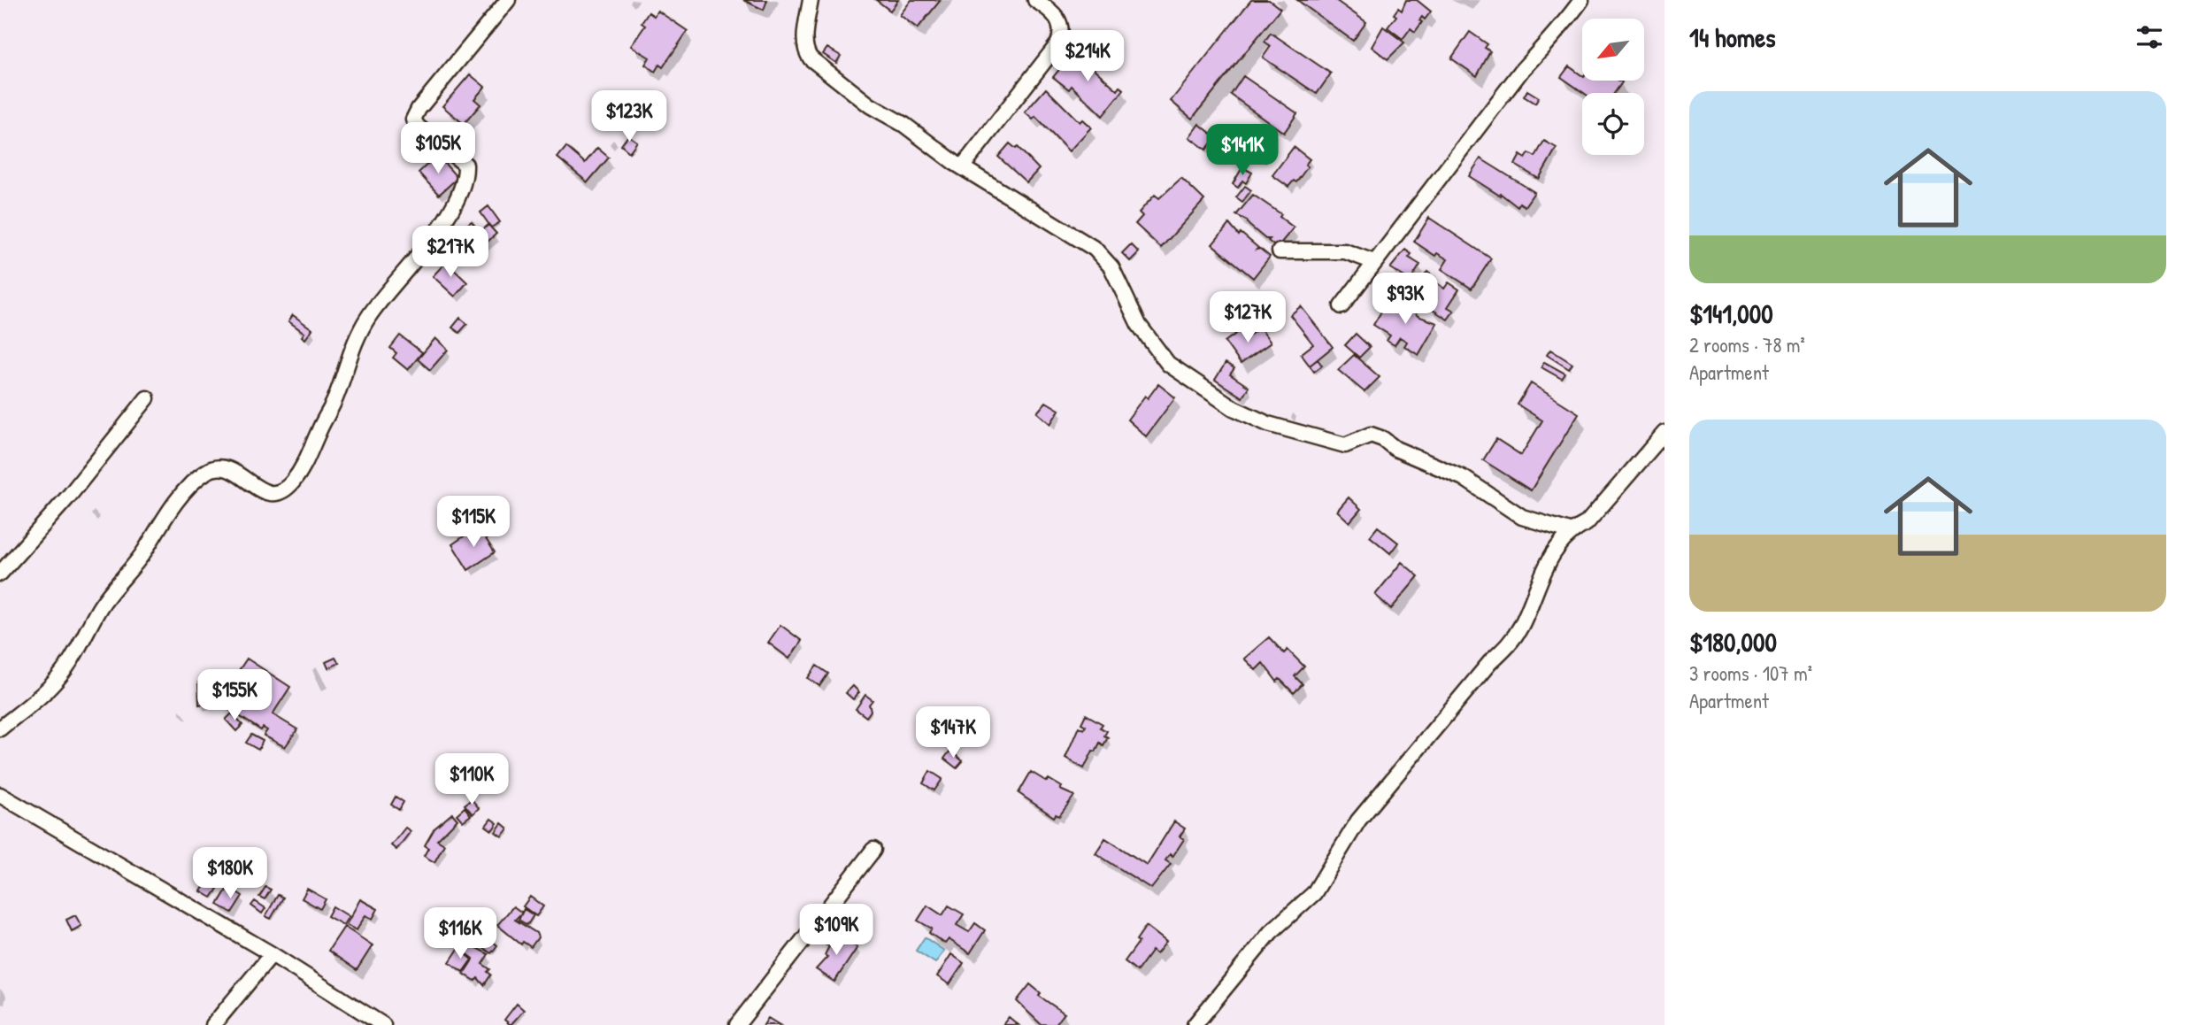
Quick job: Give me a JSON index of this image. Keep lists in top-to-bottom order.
{
  "north": "bottom left",
  "page": {
    "heading": "14 homes",
    "price": [
      "$214K",
      "$123K",
      "$105K",
      "$141K",
      "$217K",
      "$93K",
      "$127K",
      "$115K",
      "$155K",
      "$147K",
      "$110K",
      "$180K",
      "$109K",
      "$116K"
    ],
    "list": [
      {
        "name": "$141,000",
        "note": "2 rooms · 78 m² · Apartment"
      },
      {
        "name": "$180,000",
        "note": "3 rooms · 107 m² · Apartment"
      }
    ]
  }
}
